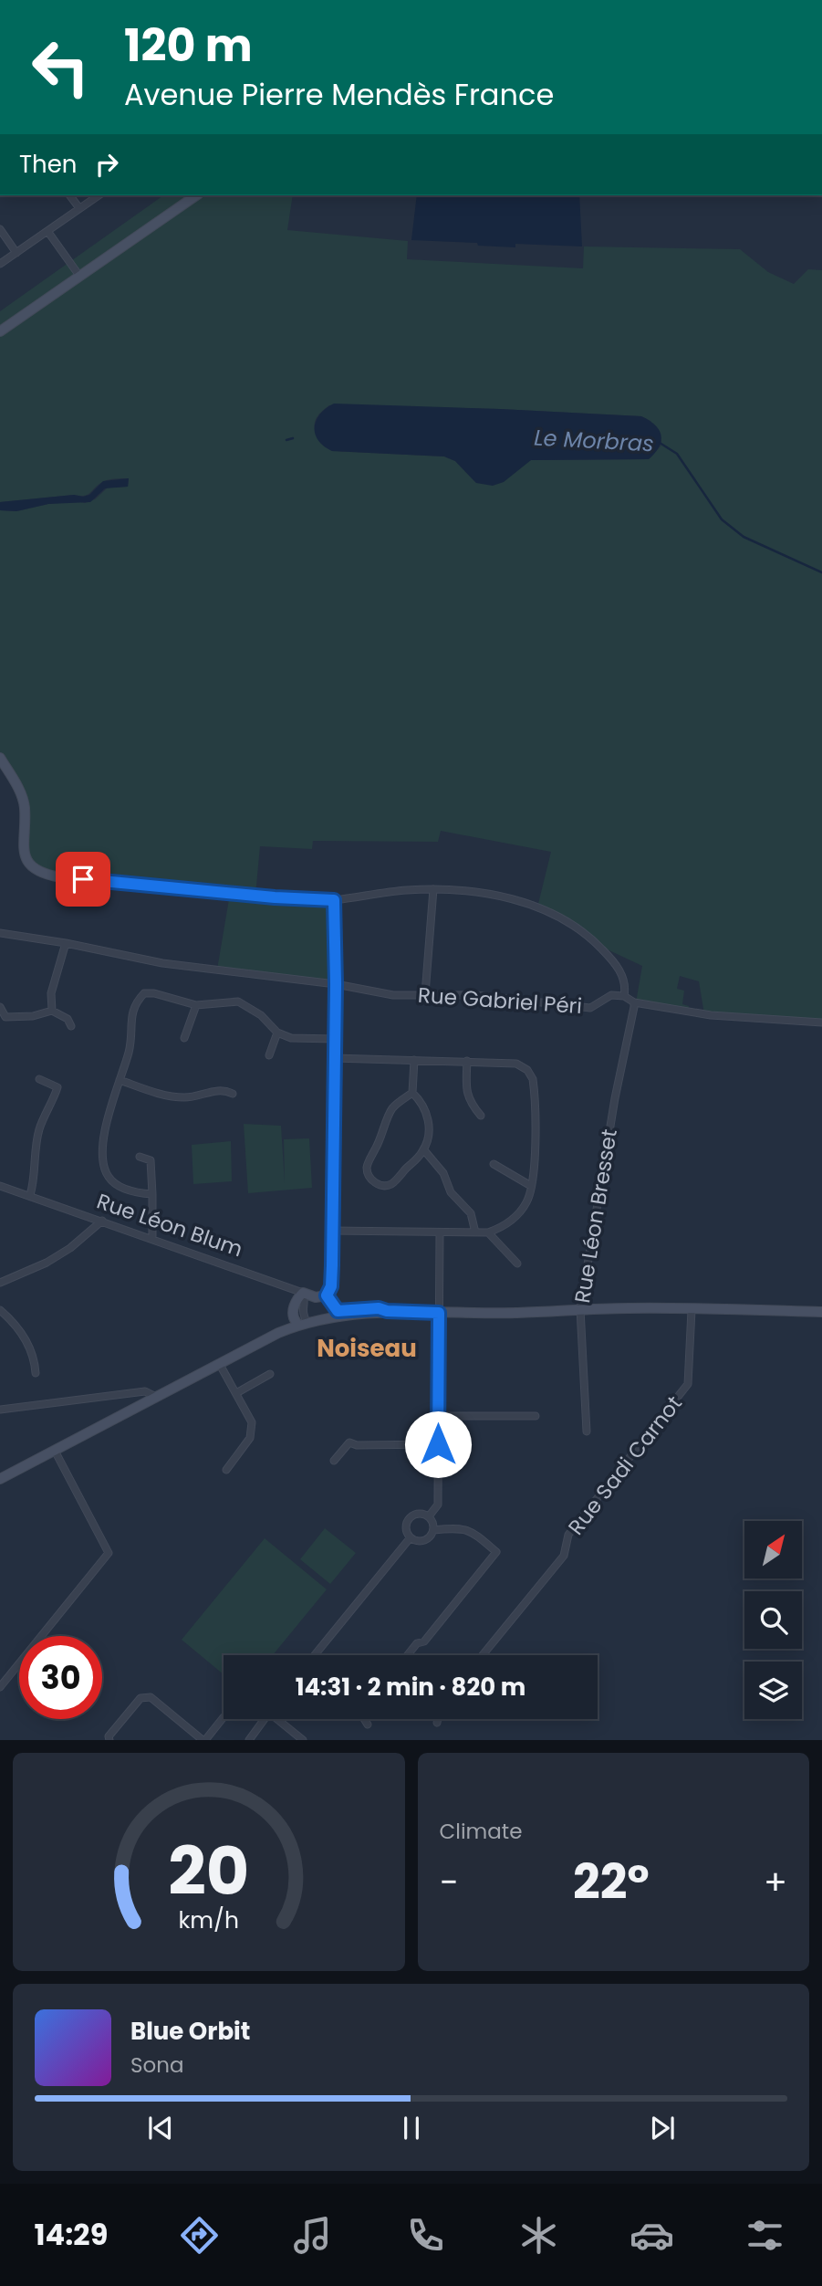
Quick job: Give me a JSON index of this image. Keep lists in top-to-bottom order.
{
  "streets": {
    "street": [
      "Rue Gabriel Péri",
      "Rue Léon Bresset",
      "Rue Léon Blum",
      "Rue Sadi Carnot"
    ]
  },
  "districts": ["Noiseau"],
  "water": ["Le Morbras"],
  "north": "top right",
  "page": {
    "turn": ["120 m", "Avenue Pierre Mendès France"],
    "then": "Then",
    "limit": "30",
    "trip": "14:31 · 2 min · 820 m",
    "tile": "Climate",
    "heat": ["−", "22°", "+"],
    "song": ["Blue Orbit", "Sona"],
    "tabs": "14:29",
    "gauge": ["20", "km/h"]
  }
}
